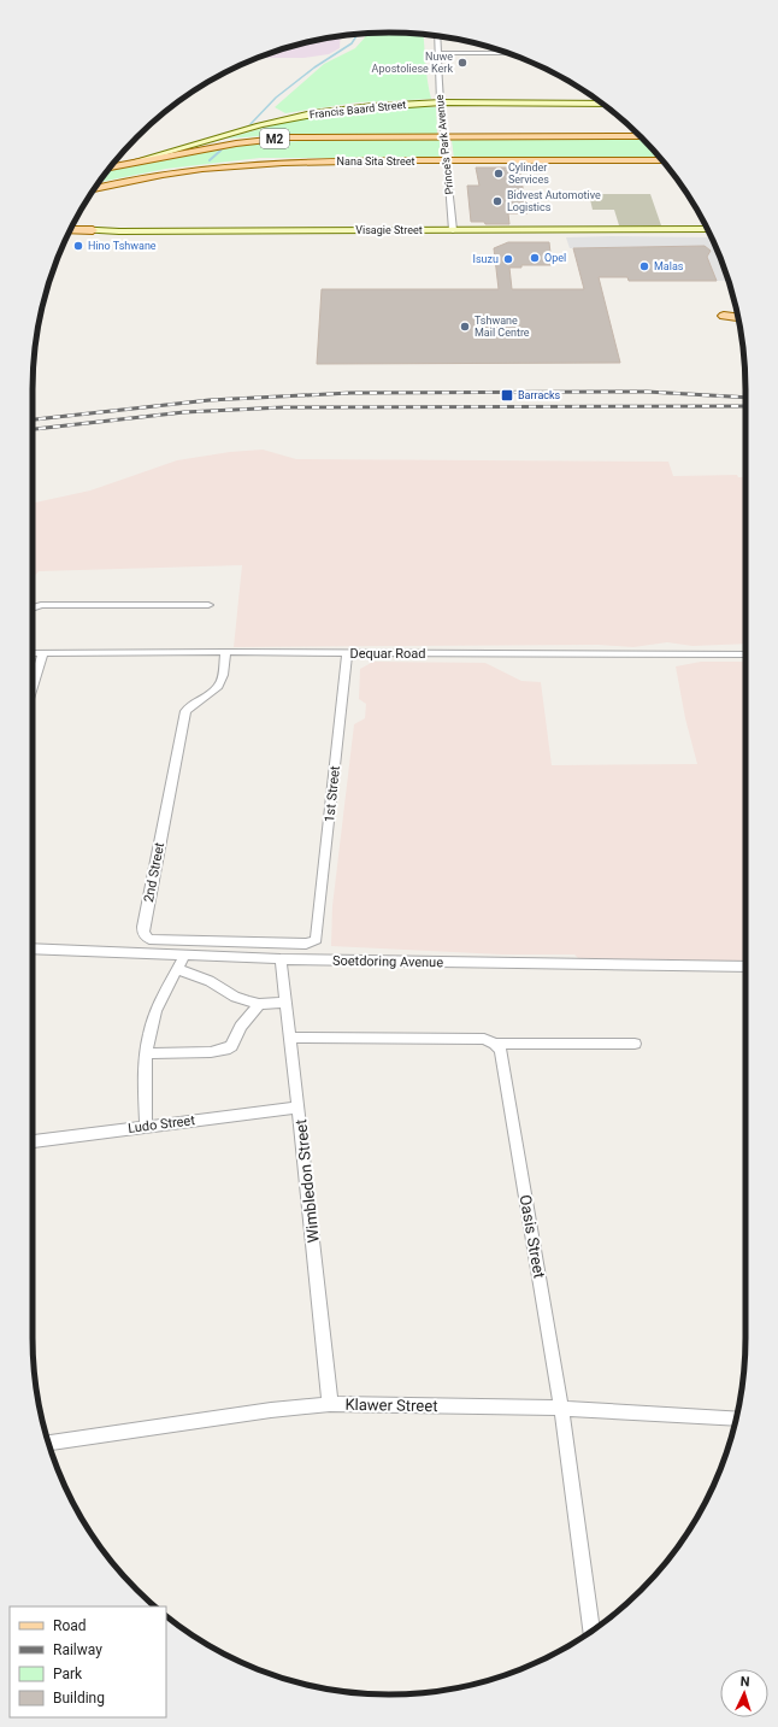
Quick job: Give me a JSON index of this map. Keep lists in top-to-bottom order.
{
  "streets": {
    "main road": ["M2", "Nana Sita Street"],
    "street": [
      "Francis Baard Street",
      "Prince's Park Avenue",
      "Visagie Street",
      "Dequar Road",
      "1st Street",
      "2nd Street",
      "Soetdoring Avenue",
      "Ludo Street",
      "Wimbledon Street",
      "Oasis Street",
      "Klawer Street"
    ]
  },
  "crossings": [
    ["Francis Baard Street", "Prince's Park Avenue"],
    ["Prince's Park Avenue", "Nana Sita Street"],
    ["Prince's Park Avenue", "Visagie Street"],
    ["Dequar Road", "1st Street"],
    ["Dequar Road", "2nd Street"],
    ["1st Street", "2nd Street"],
    ["Soetdoring Avenue", "Wimbledon Street"],
    ["Ludo Street", "Wimbledon Street"],
    ["Wimbledon Street", "Klawer Street"],
    ["Oasis Street", "Klawer Street"]
  ],
  "places": {
    "other": [
      "Nuwe Apostoliese Kerk",
      "Cylinder Services",
      "Bidvest Automotive Logistics",
      "Hino Tshwane",
      "Opel",
      "Isuzu",
      "Malas",
      "Tshwane Mail Centre"
    ],
    "transit": ["Barracks"]
  },
  "legend": [
    "Road",
    "Railway",
    "Park",
    "Building"
  ],
  "north": "top"
}
